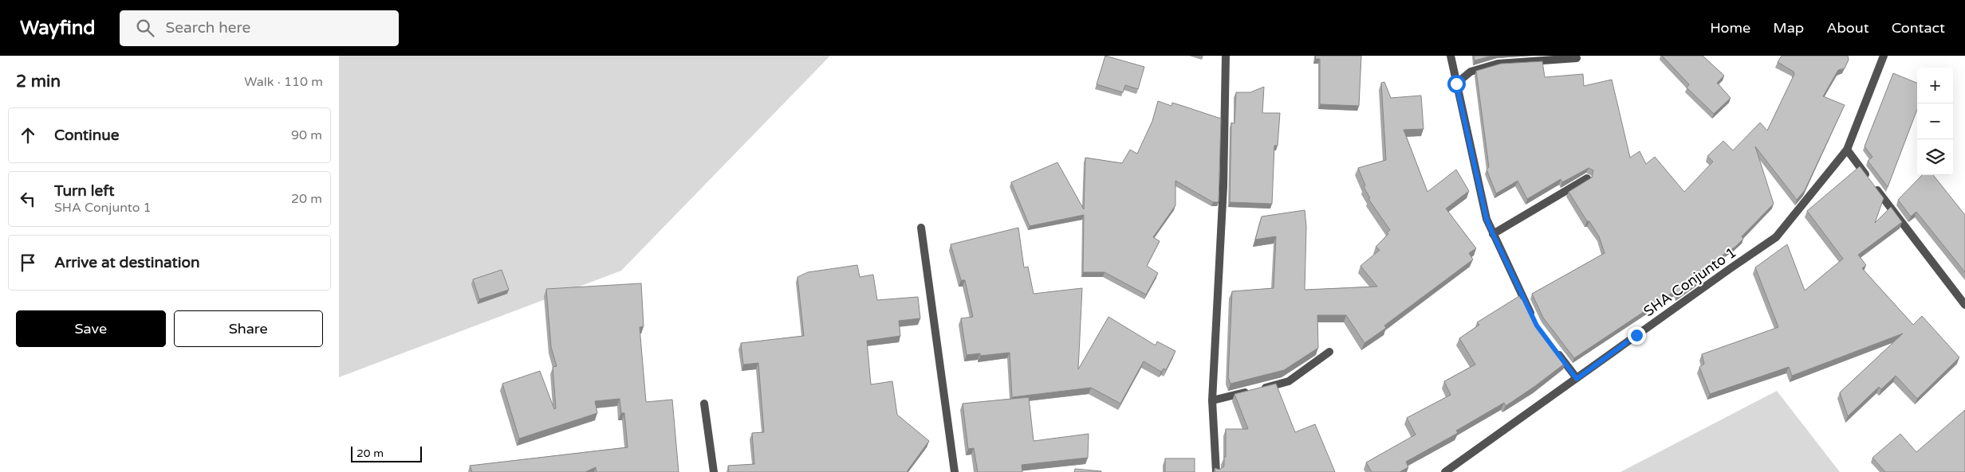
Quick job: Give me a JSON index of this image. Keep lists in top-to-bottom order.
{
  "streets": {
    "street": ["SHA Conjunto 1"]
  },
  "scale_bar": "20 m",
  "page": {
    "header": "Wayfind",
    "search": "Search here",
    "nav": [
      "Home",
      "Map",
      "About",
      "Contact"
    ],
    "heading": ["2 min", "Walk · 110 m"],
    "map_buttons": ["+", "−"],
    "list": [
      ["Continue", "90 m"],
      ["Turn left", "SHA Conjunto 1", "20 m"],
      "Arrive at destination"
    ],
    "buttons": ["Save", "Share"],
    "scale": "20 m"
  }
}
